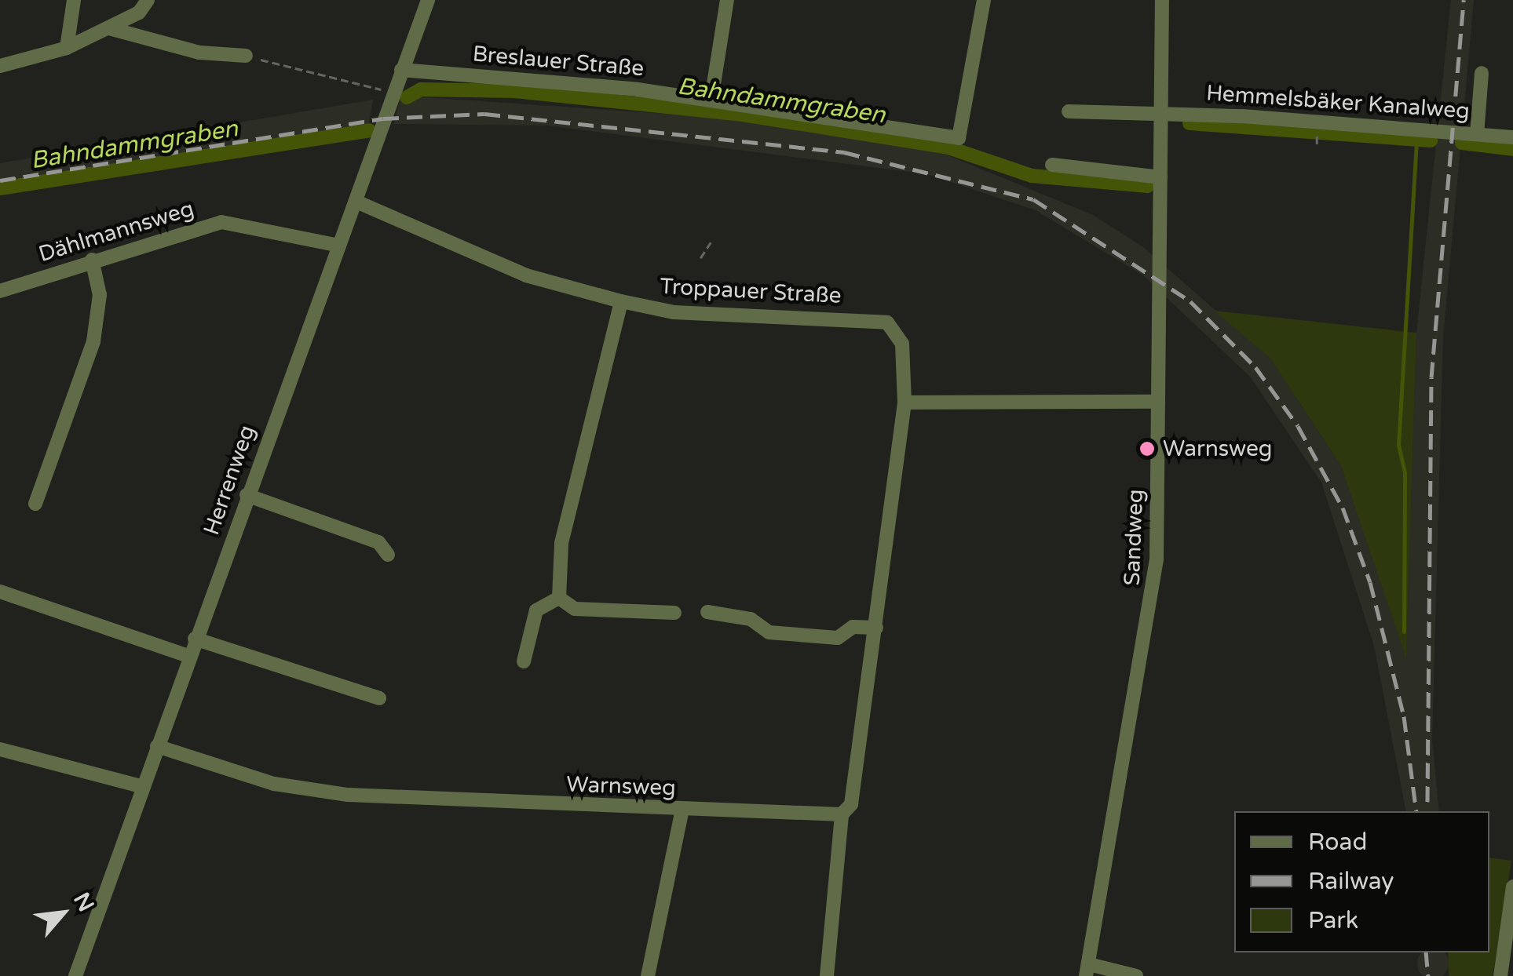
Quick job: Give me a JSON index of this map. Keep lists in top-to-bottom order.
{
  "streets": {
    "street": [
      "Breslauer Straße",
      "Hemmelsbäker Kanalweg",
      "Dählmannsweg",
      "Troppauer Straße",
      "Herrenweg",
      "Sandweg",
      "Warnsweg"
    ]
  },
  "crossings": [
    ["Breslauer Straße", "Herrenweg"],
    ["Hemmelsbäker Kanalweg", "Sandweg"],
    ["Dählmannsweg", "Herrenweg"],
    ["Troppauer Straße", "Herrenweg"],
    ["Herrenweg", "Warnsweg"]
  ],
  "water": ["Bahndammgraben"],
  "places": ["Warnsweg"],
  "legend": ["Road", "Railway", "Park"],
  "north": "top right"
}
